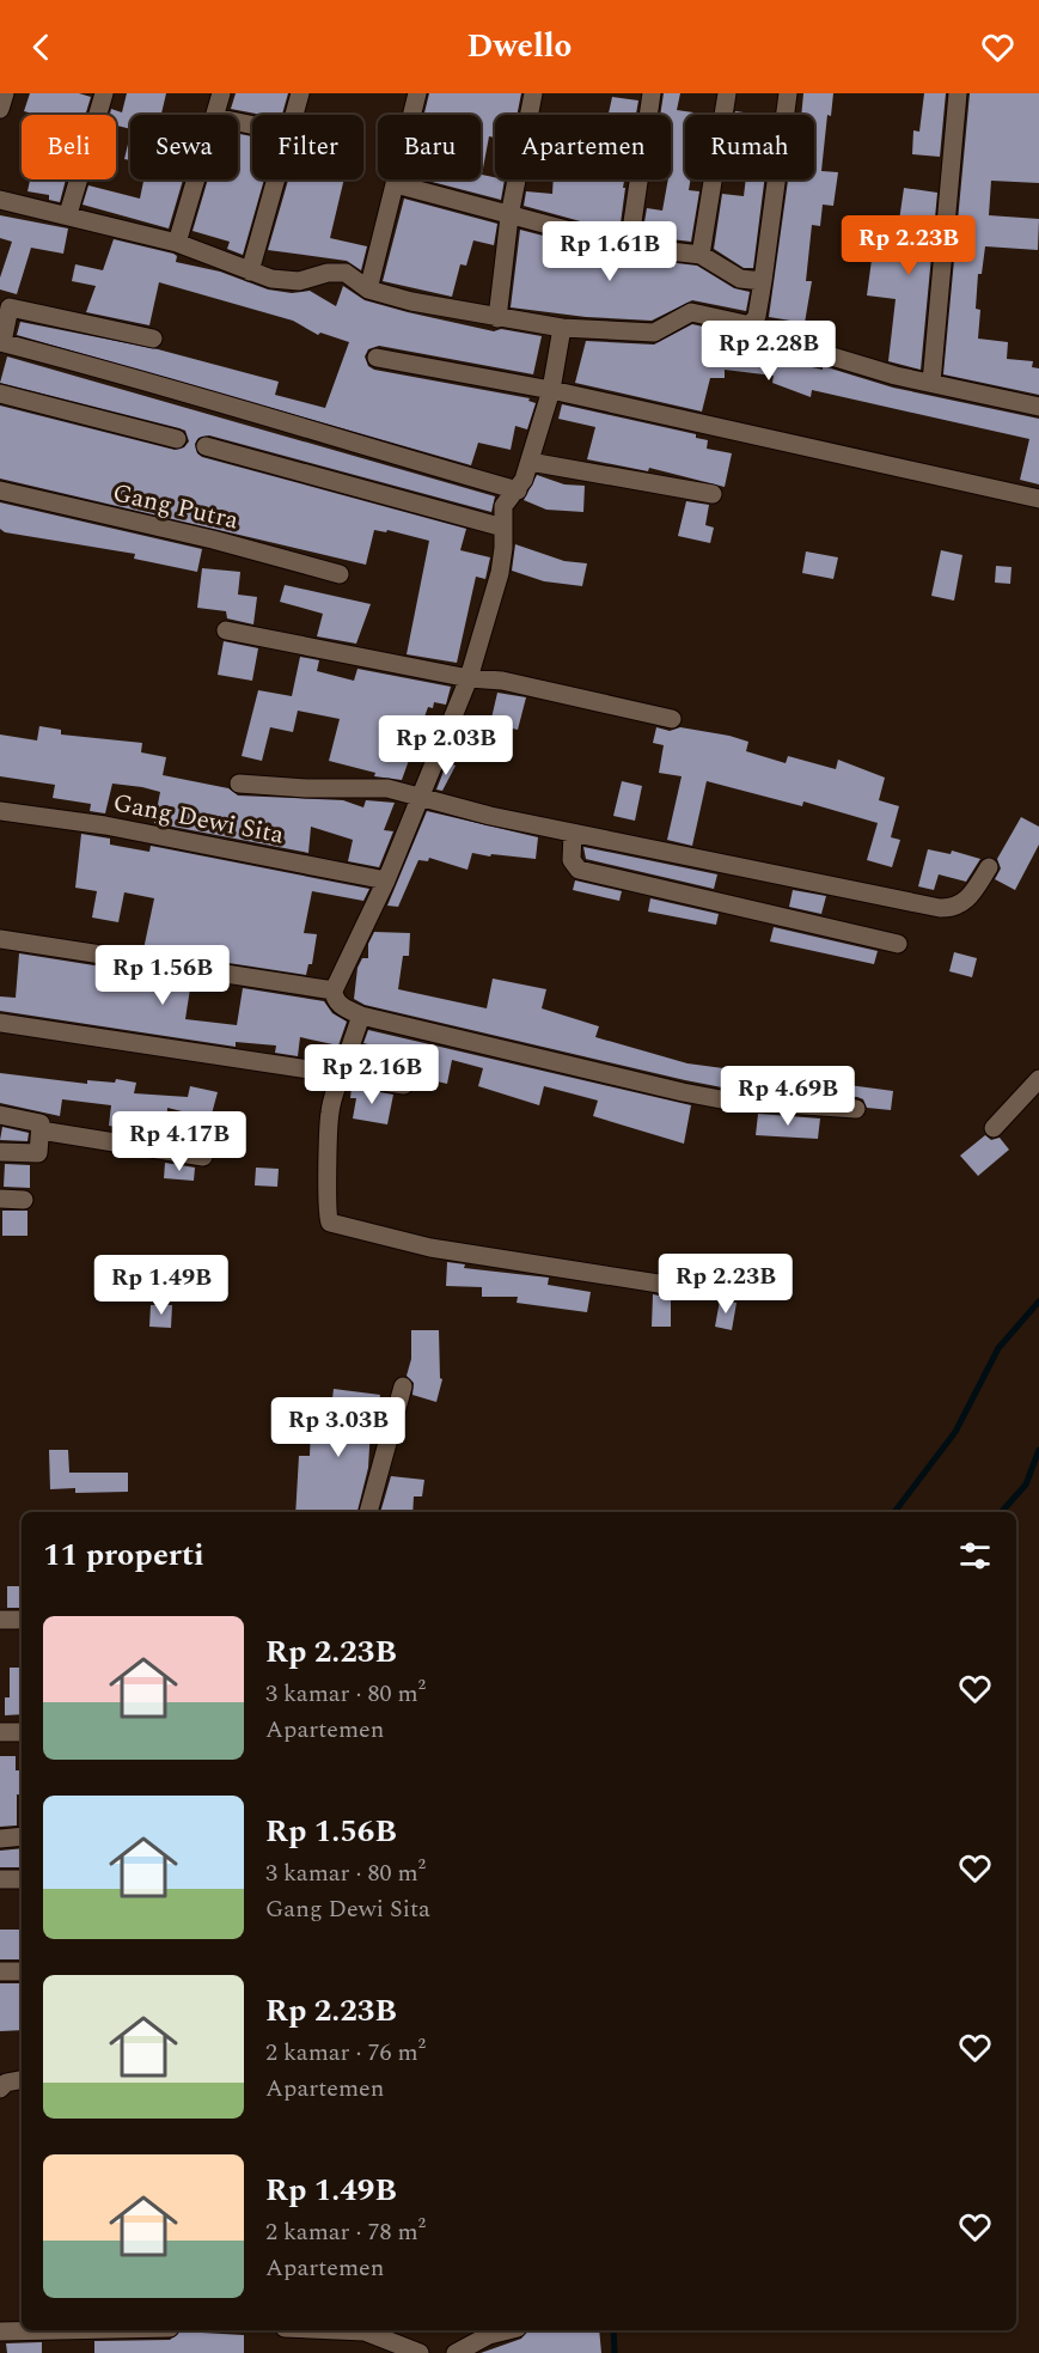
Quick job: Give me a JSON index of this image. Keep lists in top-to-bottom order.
{
  "streets": {
    "street": ["Gang Putra", "Gang Dewi Sita"]
  },
  "page": {
    "header": "Dwello",
    "chip": [
      "Beli",
      "Sewa",
      "Filter",
      "Baru",
      "Apartemen",
      "Rumah"
    ],
    "price": [
      "Rp 2.23B",
      "Rp 1.61B",
      "Rp 2.28B",
      "Rp 2.03B",
      "Rp 1.56B",
      "Rp 2.16B",
      "Rp 4.69B",
      "Rp 4.17B",
      "Rp 2.23B",
      "Rp 1.49B",
      "Rp 3.03B"
    ],
    "heading": "11 properti",
    "list": [
      {
        "name": "Rp 2.23B",
        "note": "3 kamar · 80 m² · Apartemen"
      },
      {
        "name": "Rp 1.56B",
        "note": "3 kamar · 80 m² · Gang Dewi Sita"
      },
      {
        "name": "Rp 2.23B",
        "note": "2 kamar · 76 m² · Apartemen"
      },
      {
        "name": "Rp 1.49B",
        "note": "2 kamar · 78 m² · Apartemen"
      }
    ]
  }
}
